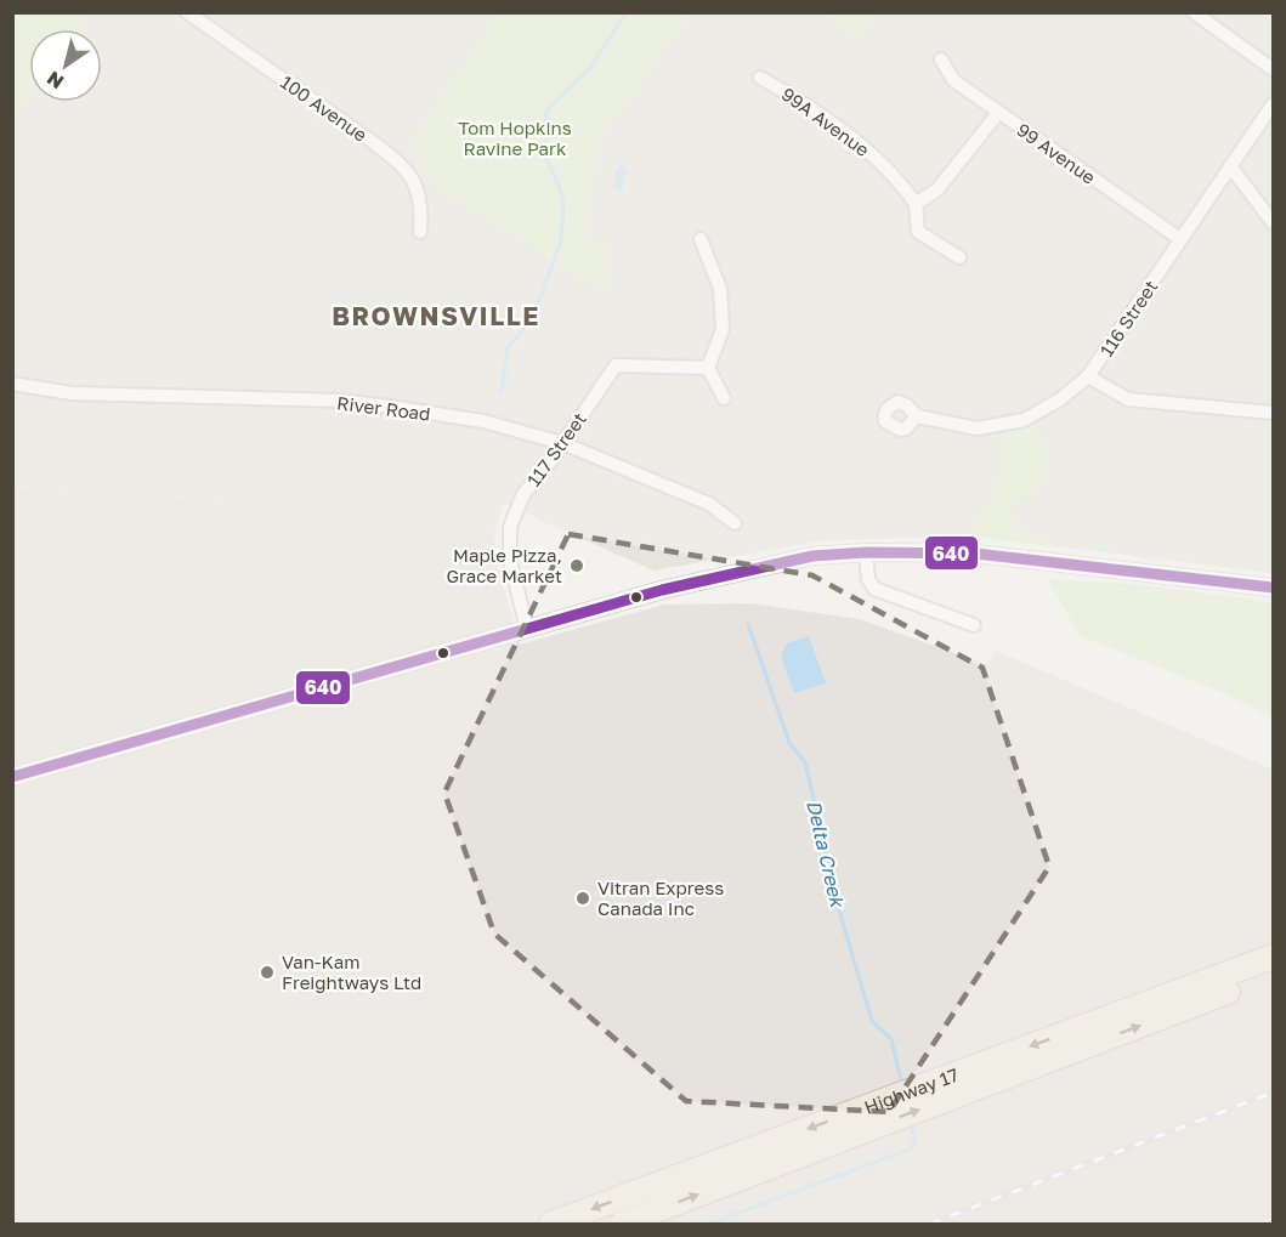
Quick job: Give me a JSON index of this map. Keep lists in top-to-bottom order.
{
  "streets": {
    "highway": ["Highway 17"],
    "street": [
      "100 Avenue",
      "99A Avenue",
      "99 Avenue",
      "116 Street",
      "River Road",
      "117 Street"
    ]
  },
  "crossings": [
    ["99 Avenue", "116 Street"],
    ["River Road", "117 Street"]
  ],
  "districts": ["BROWNSVILLE"],
  "water": ["Delta Creek"],
  "parks": ["Tom Hopkins Ravine Park"],
  "places": ["Maple Pizza, Grace Market", "Vitran Express Canada Inc", "Van-Kam Freightways Ltd"],
  "lines": ["transit line 640"],
  "north": "bottom left"
}
